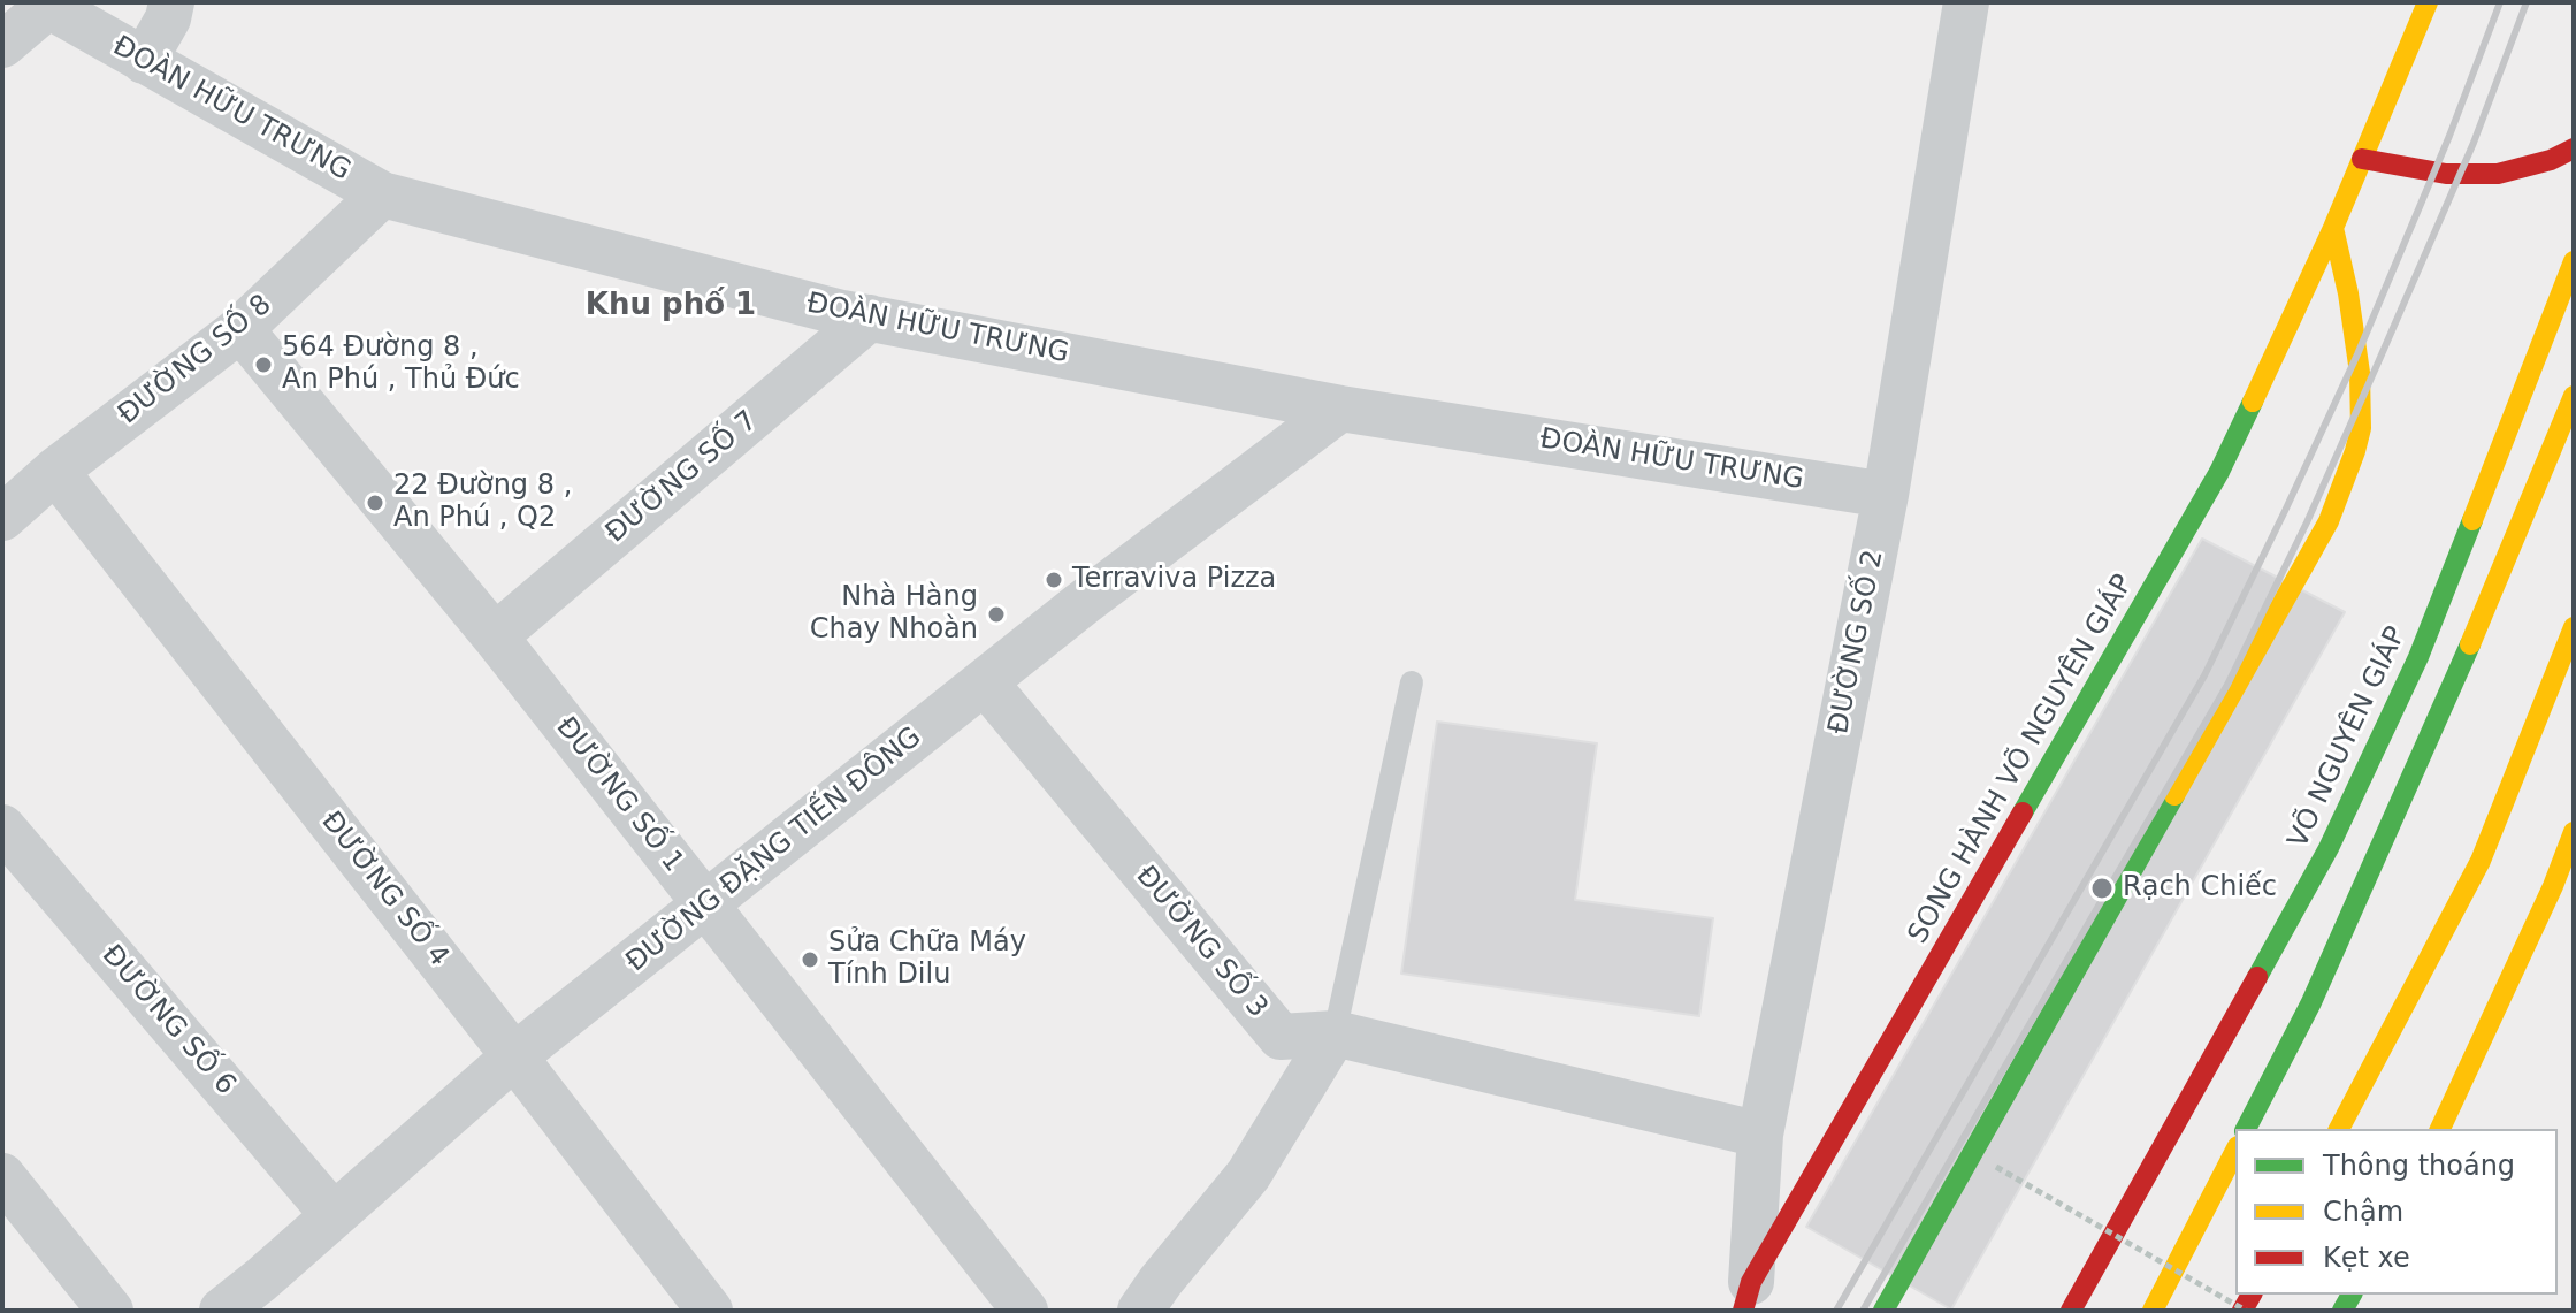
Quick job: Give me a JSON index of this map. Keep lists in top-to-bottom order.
{
  "streets": {
    "main road": ["VÕ NGUYÊN GIÁP", "SONG HÀNH VÕ NGUYÊN GIÁP"],
    "street": [
      "ĐOÀN HỮU TRƯNG",
      "ĐƯỜNG SỐ 8",
      "ĐƯỜNG SỐ 7",
      "ĐƯỜNG SỐ 2",
      "ĐƯỜNG SỐ 1",
      "ĐƯỜNG ĐẶNG TIẾN ĐÔNG",
      "ĐƯỜNG SỐ 4",
      "ĐƯỜNG SỐ 3",
      "ĐƯỜNG SỐ 6"
    ]
  },
  "crossings": [
    ["ĐOÀN HỮU TRƯNG", "ĐƯỜNG SỐ 8"],
    ["ĐOÀN HỮU TRƯNG", "ĐƯỜNG SỐ 7"],
    ["ĐOÀN HỮU TRƯNG", "ĐƯỜNG SỐ 2"],
    ["ĐOÀN HỮU TRƯNG", "ĐƯỜNG ĐẶNG TIẾN ĐÔNG"],
    ["ĐƯỜNG SỐ 8", "ĐƯỜNG SỐ 1"],
    ["ĐƯỜNG SỐ 8", "ĐƯỜNG SỐ 4"],
    ["ĐƯỜNG SỐ 7", "ĐƯỜNG SỐ 1"],
    ["ĐƯỜNG SỐ 2", "SONG HÀNH VÕ NGUYÊN GIÁP"],
    ["ĐƯỜNG SỐ 2", "ĐƯỜNG SỐ 3"],
    ["ĐƯỜNG SỐ 1", "ĐƯỜNG ĐẶNG TIẾN ĐÔNG"],
    ["ĐƯỜNG ĐẶNG TIẾN ĐÔNG", "ĐƯỜNG SỐ 4"],
    ["ĐƯỜNG ĐẶNG TIẾN ĐÔNG", "ĐƯỜNG SỐ 3"],
    ["ĐƯỜNG ĐẶNG TIẾN ĐÔNG", "ĐƯỜNG SỐ 6"]
  ],
  "districts": ["Khu phố 1"],
  "places": [
    "564 Đường 8 , An Phú , Thủ Đức",
    "22 Đường 8 , An Phú , Q2",
    "Terraviva Pizza",
    "Nhà Hàng Chay Nhoàn",
    "Rạch Chiếc",
    "Sửa Chữa Máy Tính Dilu"
  ],
  "legend": ["Thông thoáng", "Chậm", "Kẹt xe"]
}
